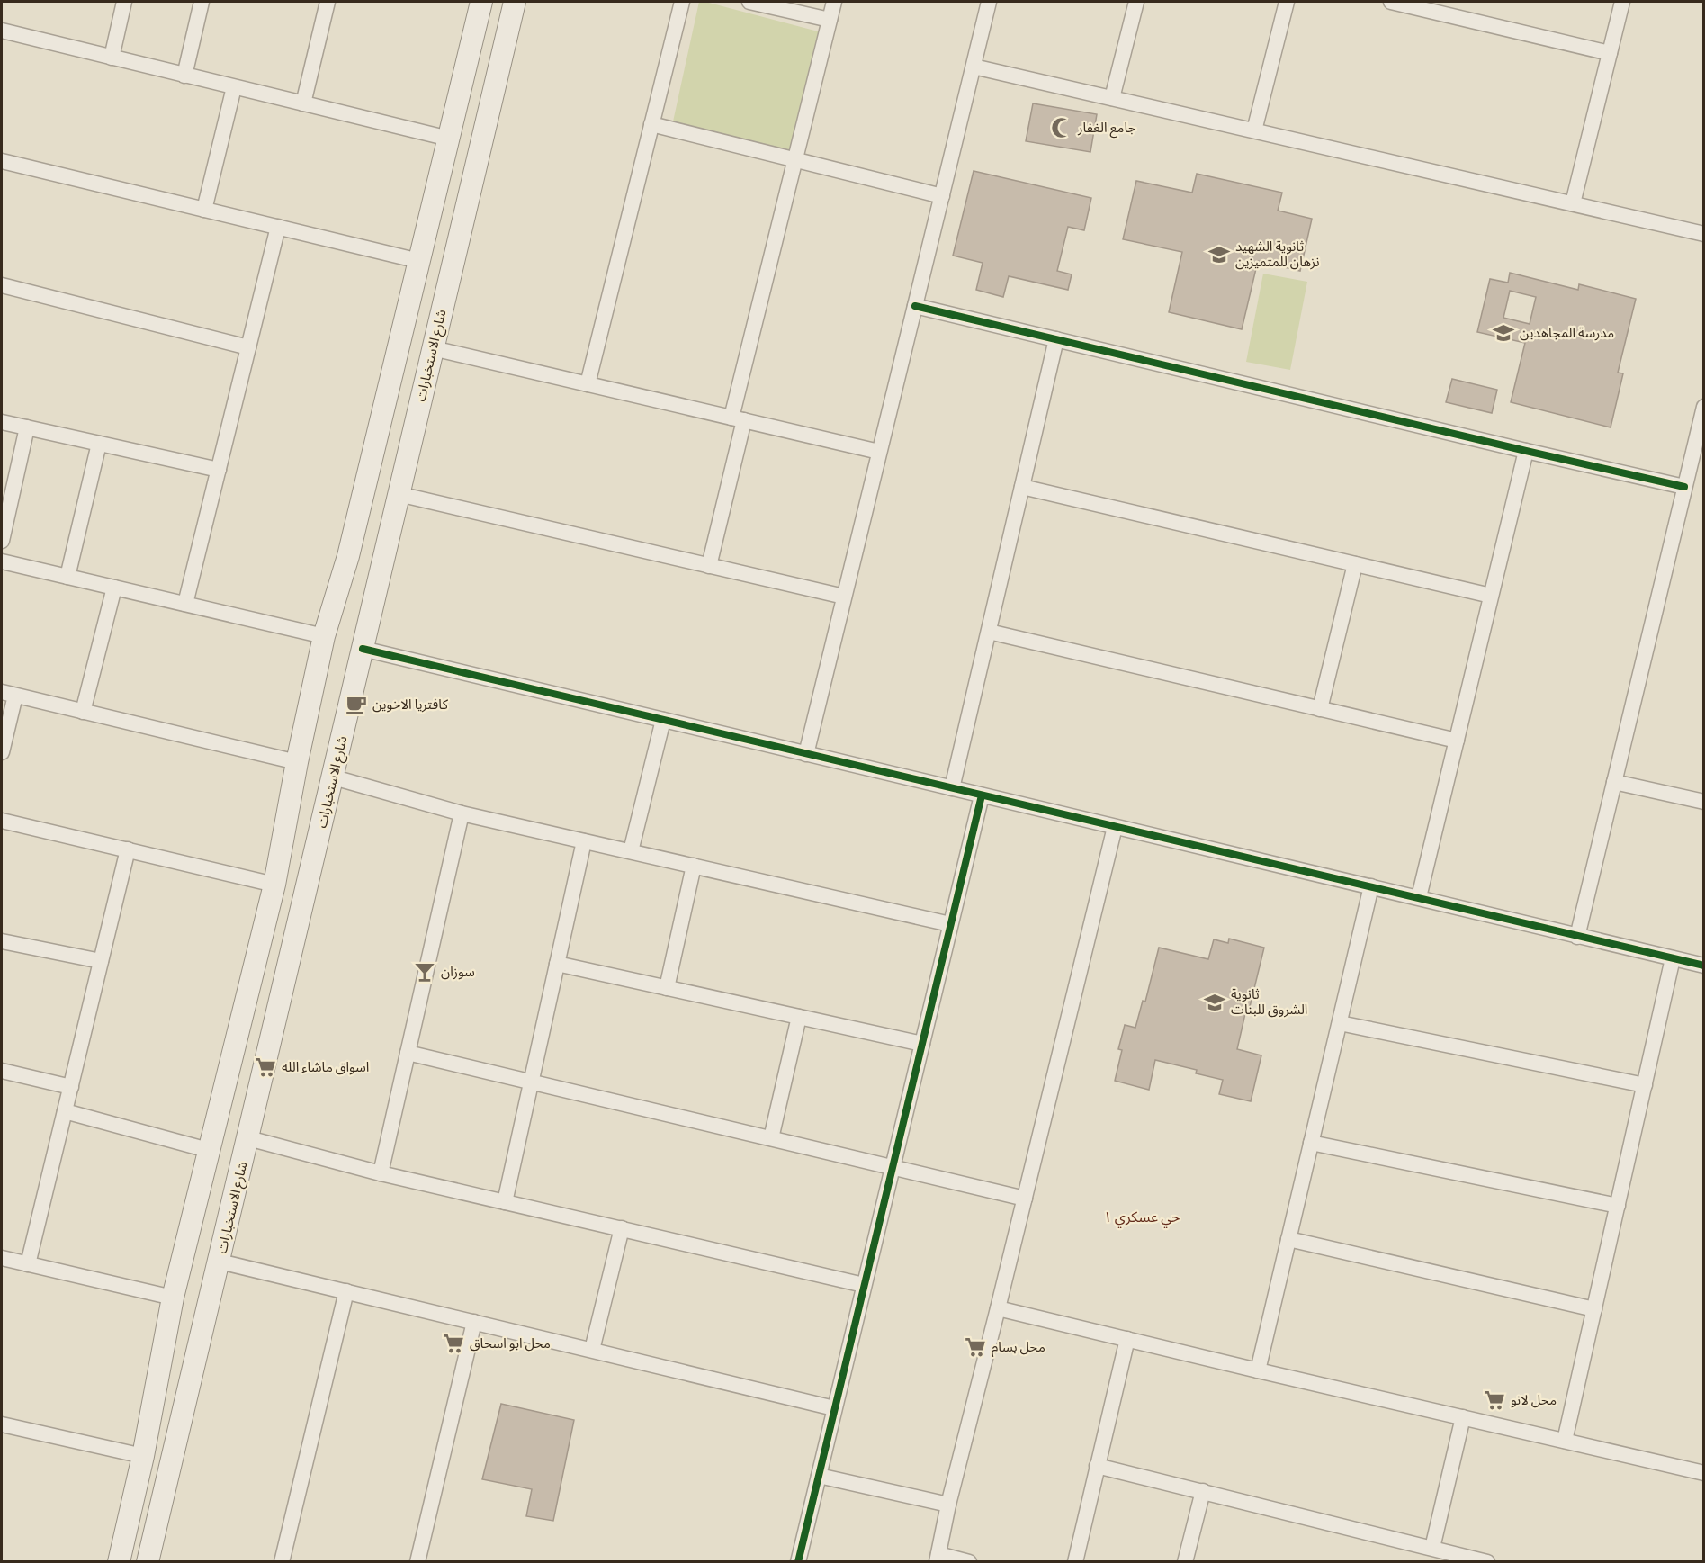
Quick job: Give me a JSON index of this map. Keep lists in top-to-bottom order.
{
  "streets": {
    "main road": ["شارع الاستخبارات"]
  },
  "districts": ["حي عسكري ١"],
  "places": {
    "mosque": ["جامع الغفار"],
    "school or university": ["ثانوية الشهيد نزهان للمتميزين", "مدرسة المجاهدين", "ثانوية الشروق للبنات"],
    "cafe": ["كافتريا الاخوين"],
    "bar": ["سوزان"],
    "supermarket": [
      "اسواق ماشاء الله",
      "محل ابو اسحاق",
      "محل بسام",
      "محل لانو"
    ]
  }
}
